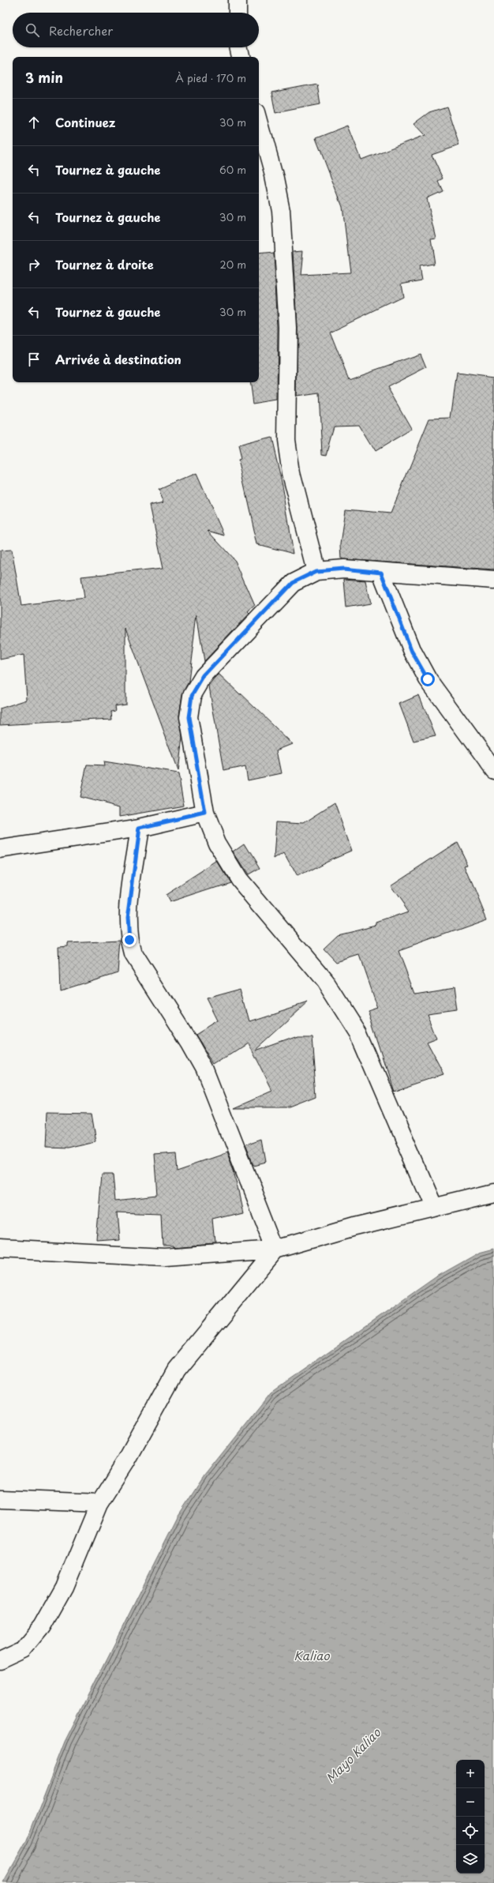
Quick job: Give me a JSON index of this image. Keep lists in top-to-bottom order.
{
  "water": ["Kaliao", "Mayo Kaliao"],
  "page": {
    "search": "Rechercher",
    "heading": ["3 min", "À pied · 170 m"],
    "list": [
      ["Continuez", "30 m"],
      ["Tournez à gauche", "60 m"],
      ["Tournez à gauche", "30 m"],
      ["Tournez à droite", "20 m"],
      ["Tournez à gauche", "30 m"],
      "Arrivée à destination"
    ],
    "map_buttons": ["+", "−"]
  }
}
